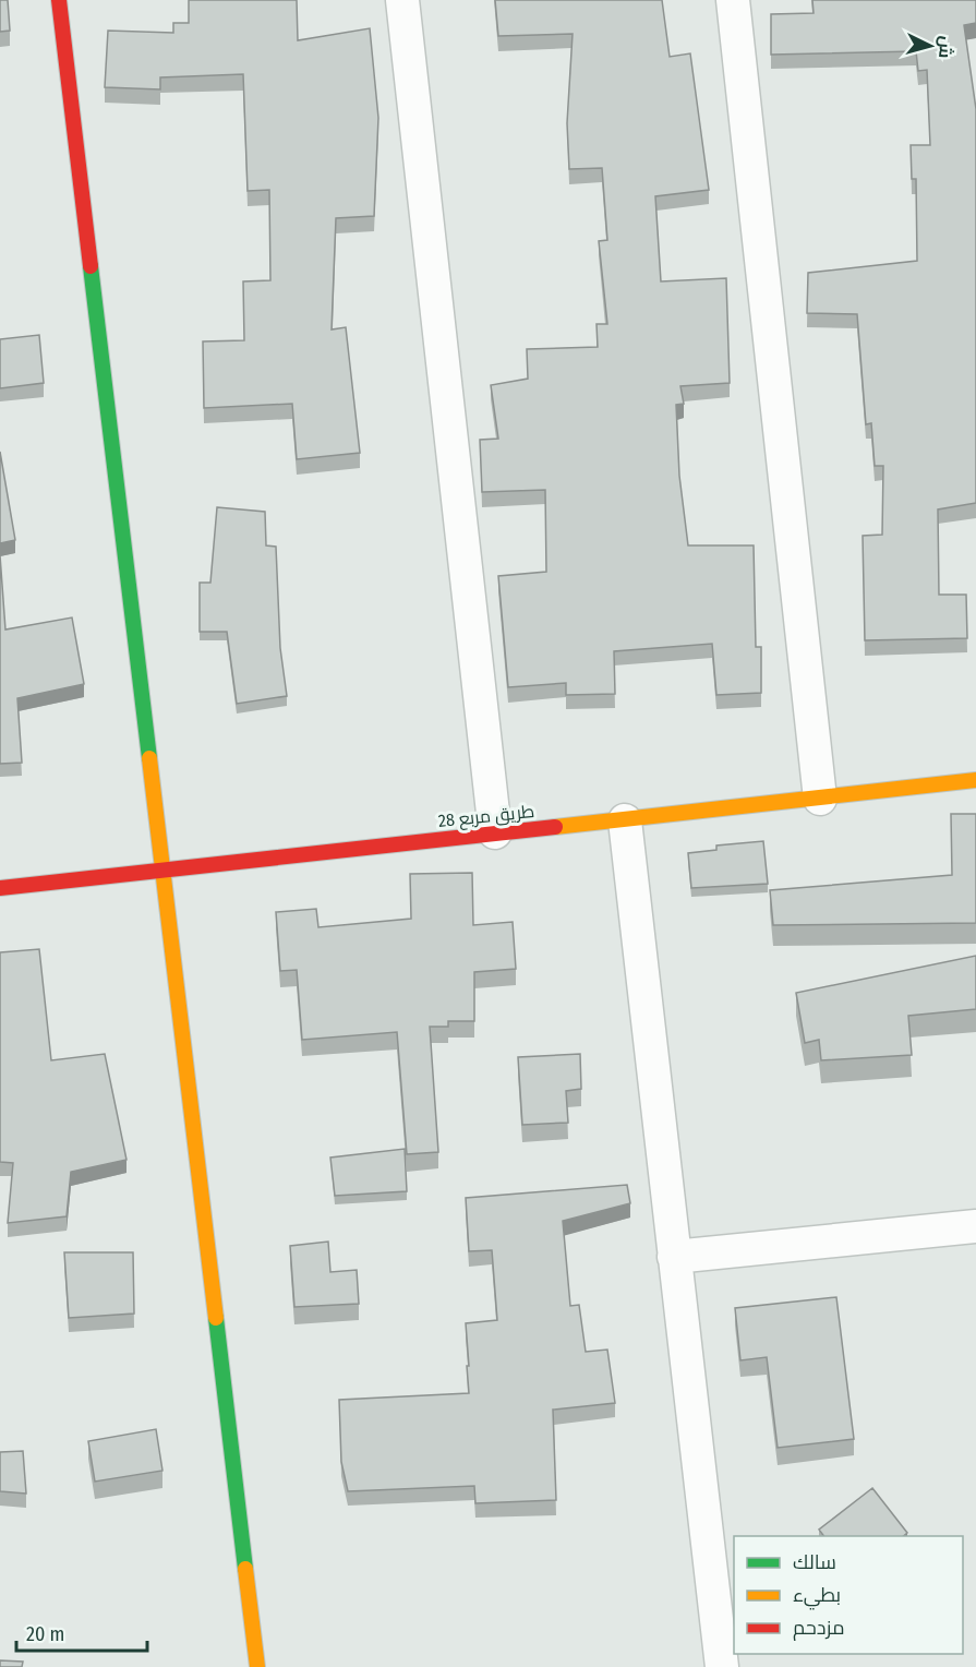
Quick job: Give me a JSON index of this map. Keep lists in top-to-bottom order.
{
  "streets": {
    "street": ["طريق مربع 28"]
  },
  "legend": ["سالك", "بطيء", "مزدحم"],
  "scale_bar": "20 m",
  "north": "right"
}
